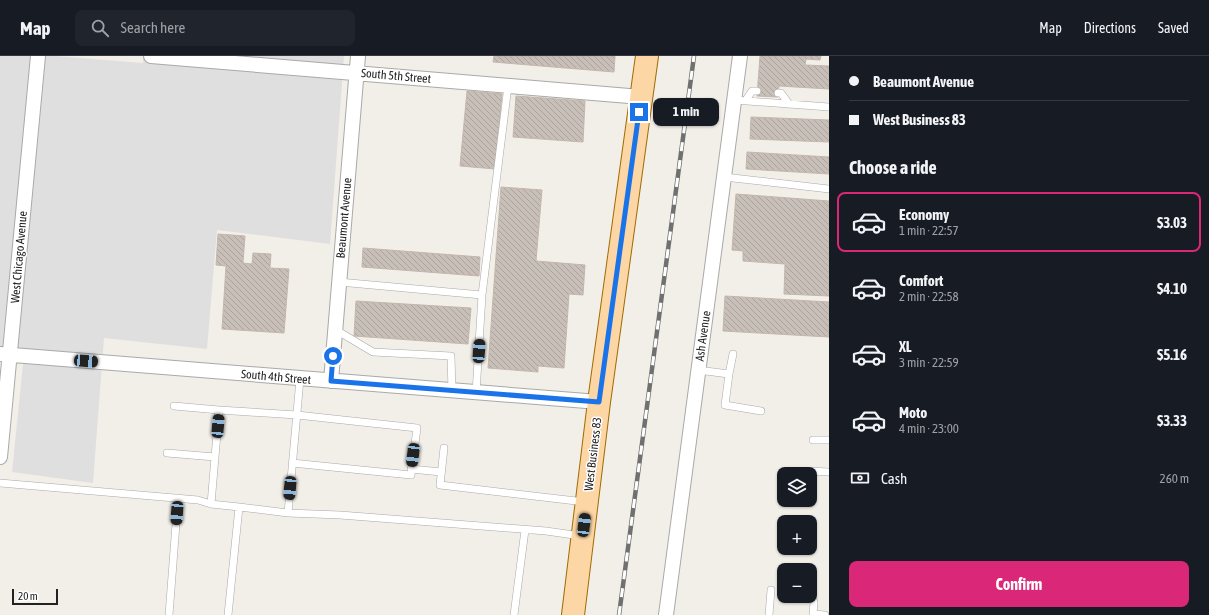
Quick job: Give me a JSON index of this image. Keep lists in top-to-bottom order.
{
  "streets": {
    "main road": ["West Business 83"],
    "street": [
      "South 5th Street",
      "Beaumont Avenue",
      "West Chicago Avenue",
      "Ash Avenue",
      "South 4th Street"
    ]
  },
  "crossings": [
    ["South 5th Street", "Beaumont Avenue"],
    ["South 5th Street", "West Business 83"],
    ["Beaumont Avenue", "South 4th Street"],
    ["West Chicago Avenue", "South 4th Street"],
    ["South 4th Street", "West Business 83"]
  ],
  "scale_bar": "20 m",
  "page": {
    "header": "Map",
    "search": "Search here",
    "nav": ["Map", "Directions", "Saved"],
    "banner": ["Beaumont Avenue", "West Business 83"],
    "bubble": "1 min",
    "heading": "Choose a ride",
    "list": [
      {
        "name": "Economy",
        "note": "1 min · 22:57",
        "value": "$3.03"
      },
      {
        "name": "Comfort",
        "note": "2 min · 22:58",
        "value": "$4.10"
      },
      {
        "name": "XL",
        "note": "3 min · 22:59",
        "value": "$5.16"
      },
      {
        "name": "Moto",
        "note": "4 min · 23:00",
        "value": "$3.33"
      }
    ],
    "pay": ["Cash", "260 m"],
    "map_buttons": ["+", "−"],
    "buttons": "Confirm",
    "scale": "20 m"
  }
}
